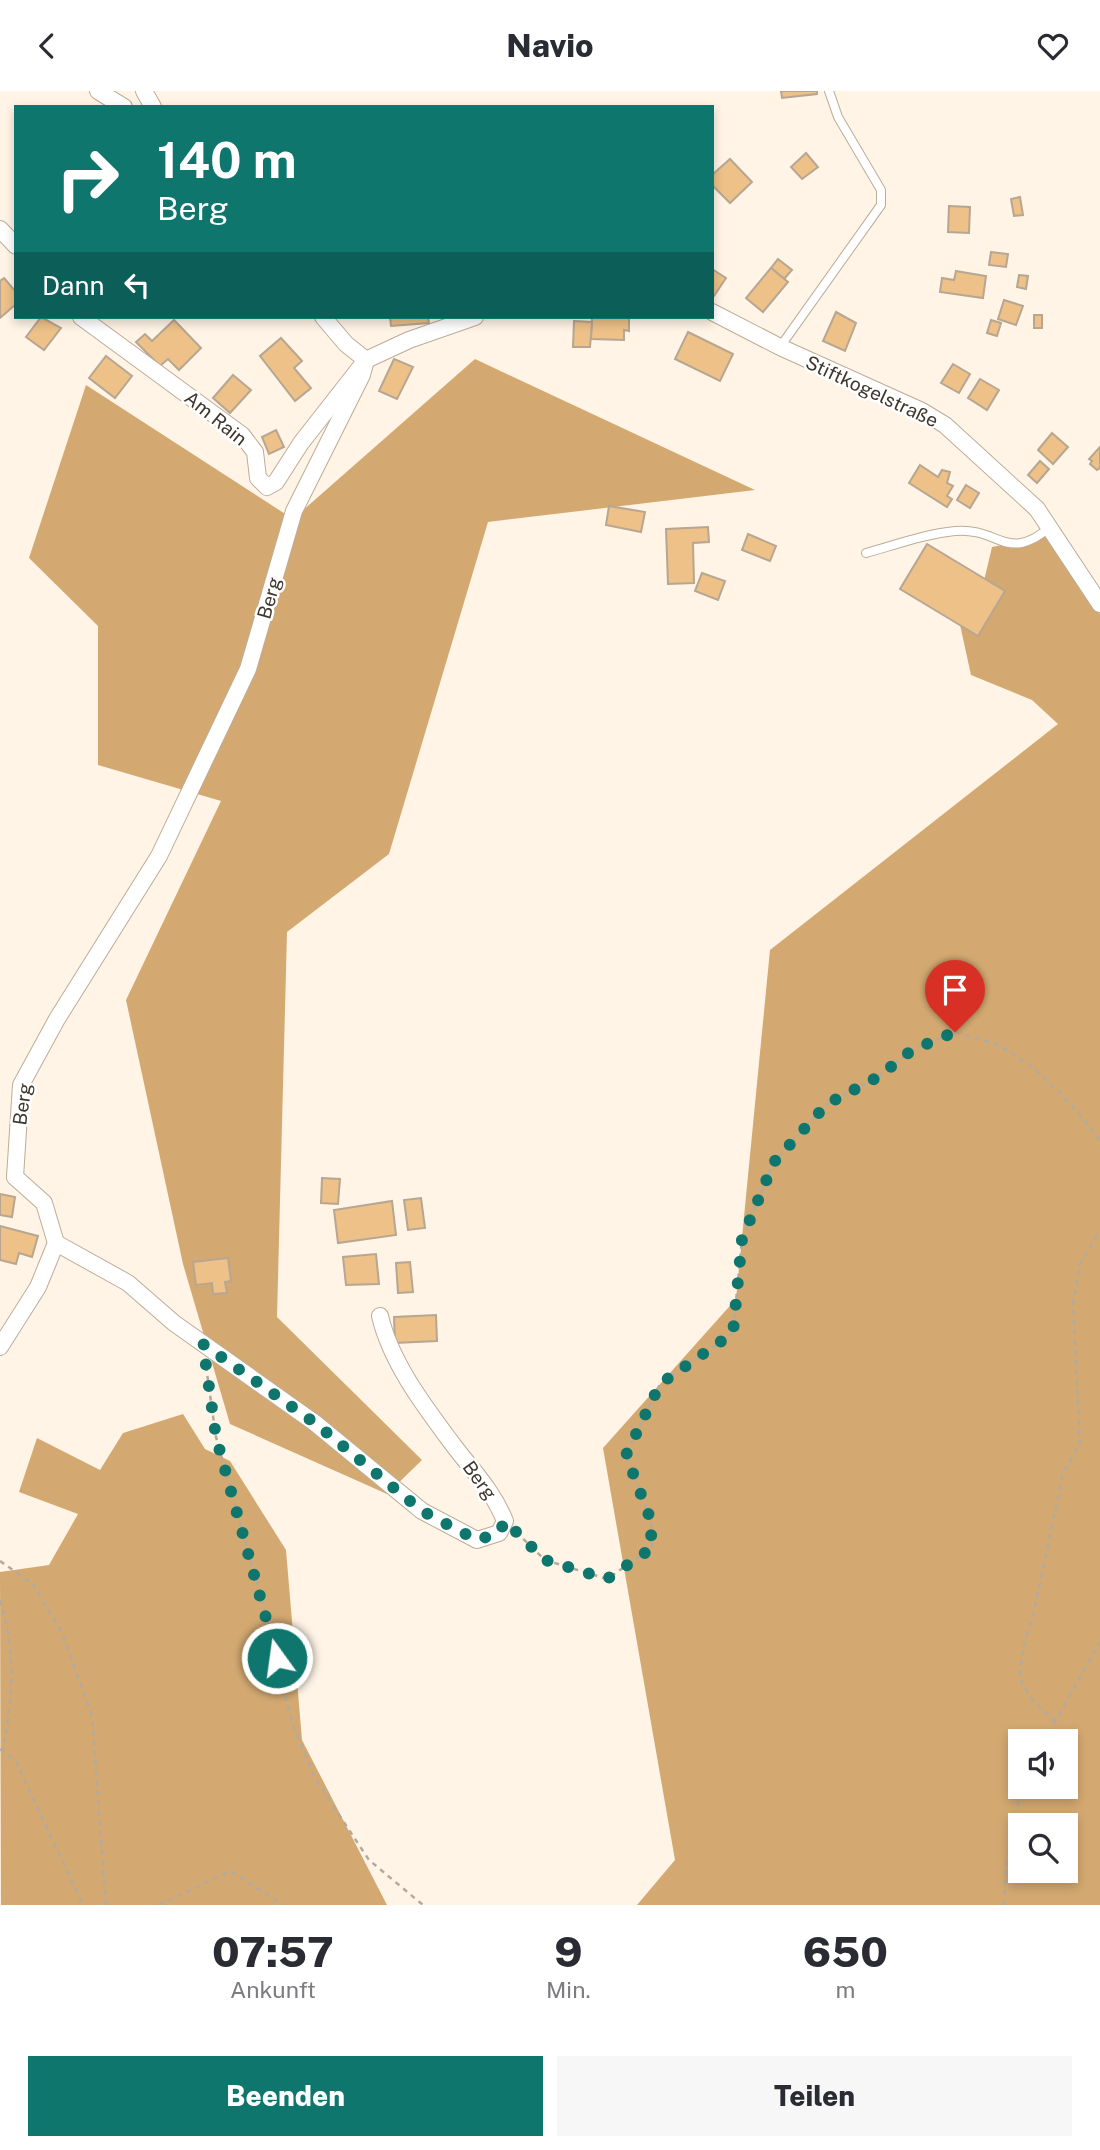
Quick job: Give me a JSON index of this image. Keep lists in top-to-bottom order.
{
  "streets": {
    "street": ["Stiftkogelstraße", "Am Rain", "Berg"]
  },
  "crossings": [
    ["Am Rain", "Berg"]
  ],
  "page": {
    "header": "Navio",
    "turn": ["140 m", "Berg"],
    "then": "Dann",
    "eta": [
      "07:57",
      "Ankunft",
      "9",
      "Min.",
      "650",
      "m"
    ],
    "buttons": ["Beenden", "Teilen"]
  }
}
